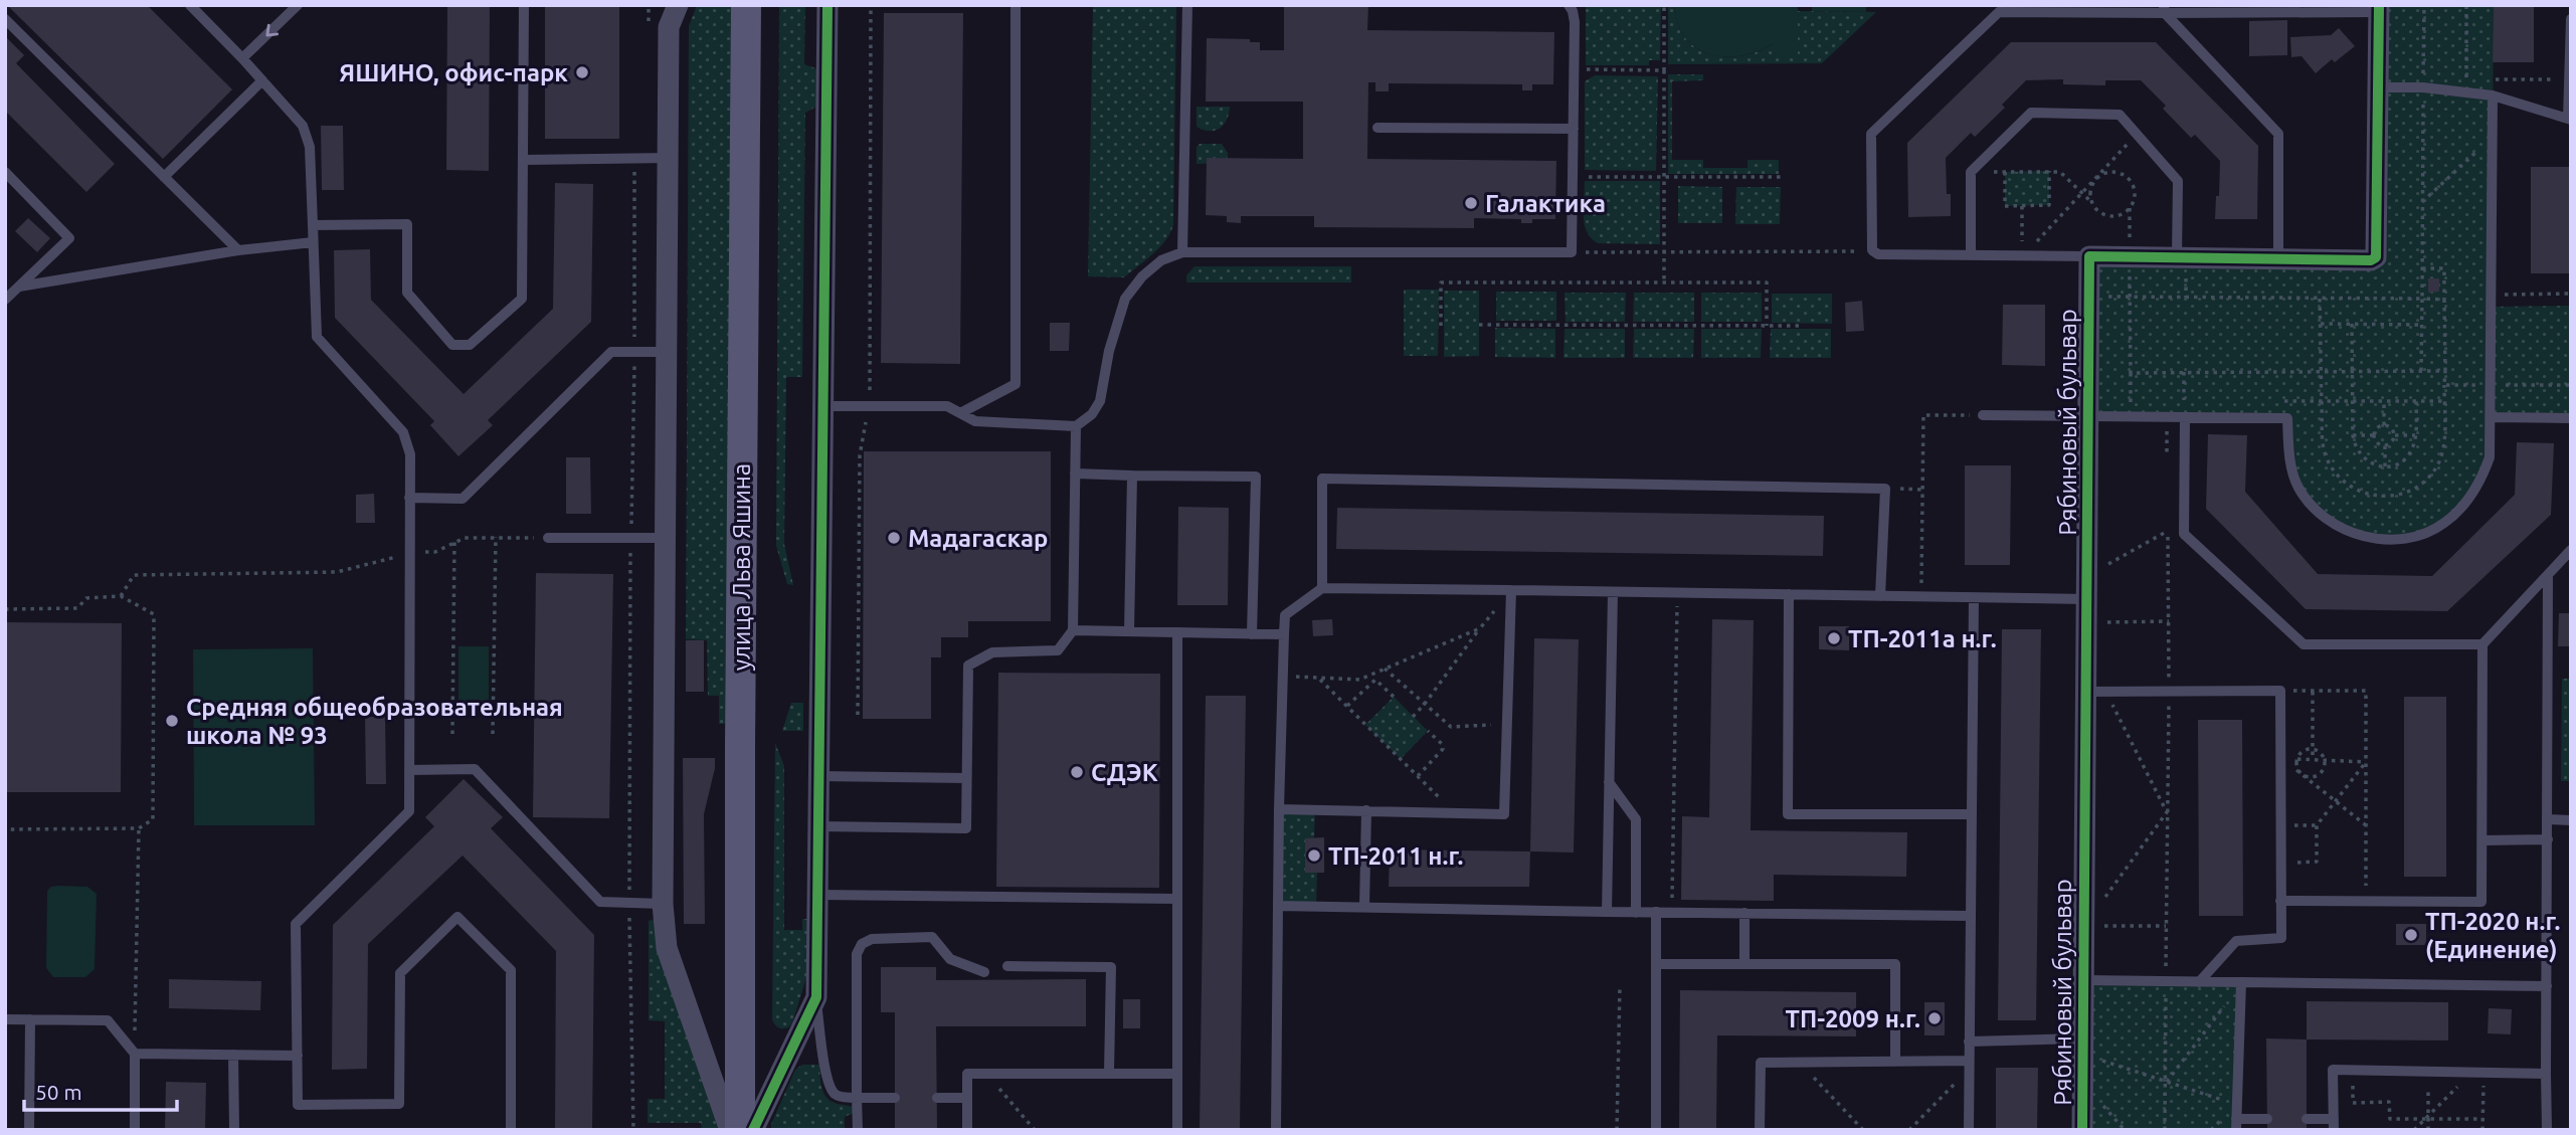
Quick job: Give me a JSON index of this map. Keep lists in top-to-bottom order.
{
  "streets": {
    "main road": ["улица Льва Яшина"],
    "street": ["Рябиновый бульвар"]
  },
  "places": [
    "ЯШИНО, офис-парк",
    "Галактика",
    "Мадагаскар",
    "ТП-2011а н.г.",
    "Средняя общеобразовательная школа № 93",
    "СДЭК",
    "ТП-2011 н.г.",
    "ТП-2020 н.г. (Единение)",
    "ТП-2009 н.г."
  ],
  "scale_bar": "50 m"
}
